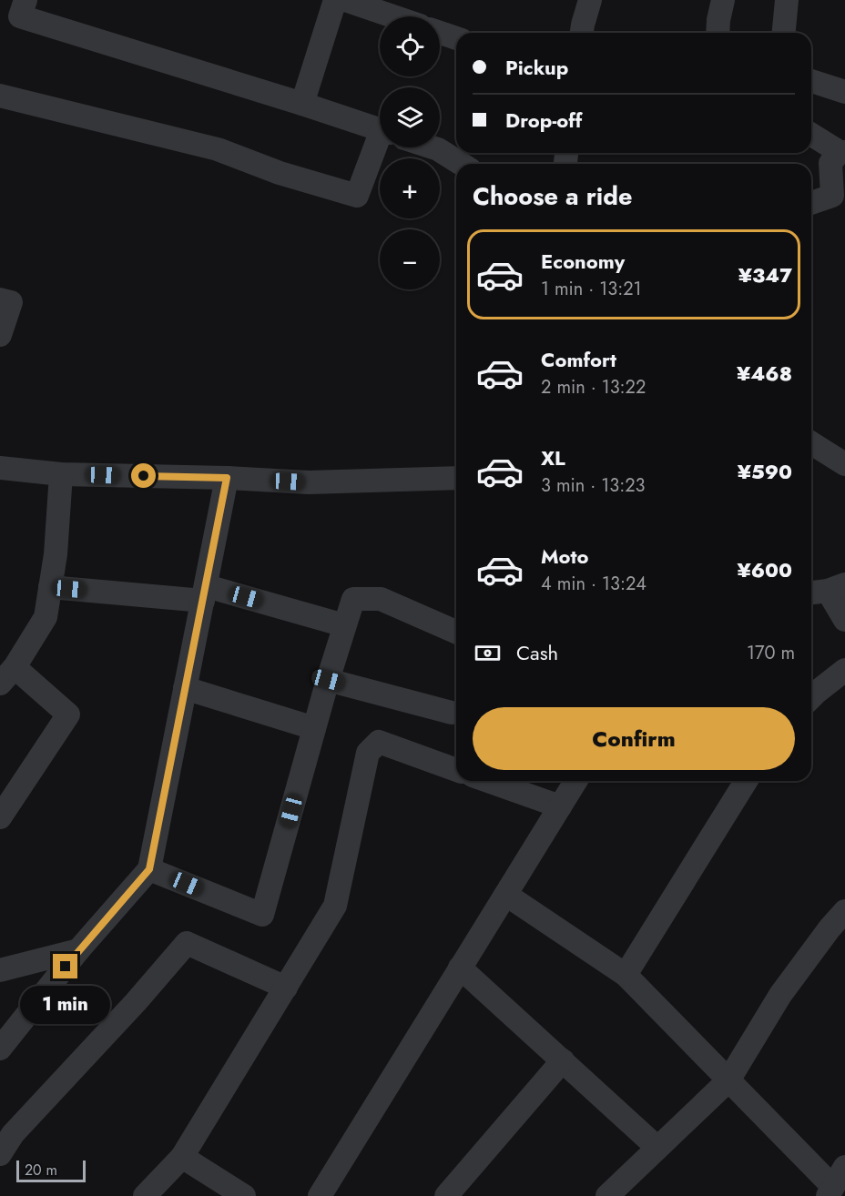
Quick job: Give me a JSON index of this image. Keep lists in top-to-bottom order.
{
  "scale_bar": "20 m",
  "page": {
    "map_buttons": ["+", "−"],
    "banner": ["Pickup", "Drop-off"],
    "heading": "Choose a ride",
    "list": [
      {
        "name": "Economy",
        "note": "1 min · 13:21",
        "value": "¥347"
      },
      {
        "name": "Comfort",
        "note": "2 min · 13:22",
        "value": "¥468"
      },
      {
        "name": "XL",
        "note": "3 min · 13:23",
        "value": "¥590"
      },
      {
        "name": "Moto",
        "note": "4 min · 13:24",
        "value": "¥600"
      }
    ],
    "pay": ["Cash", "170 m"],
    "buttons": "Confirm",
    "bubble": "1 min",
    "scale": "20 m"
  }
}
